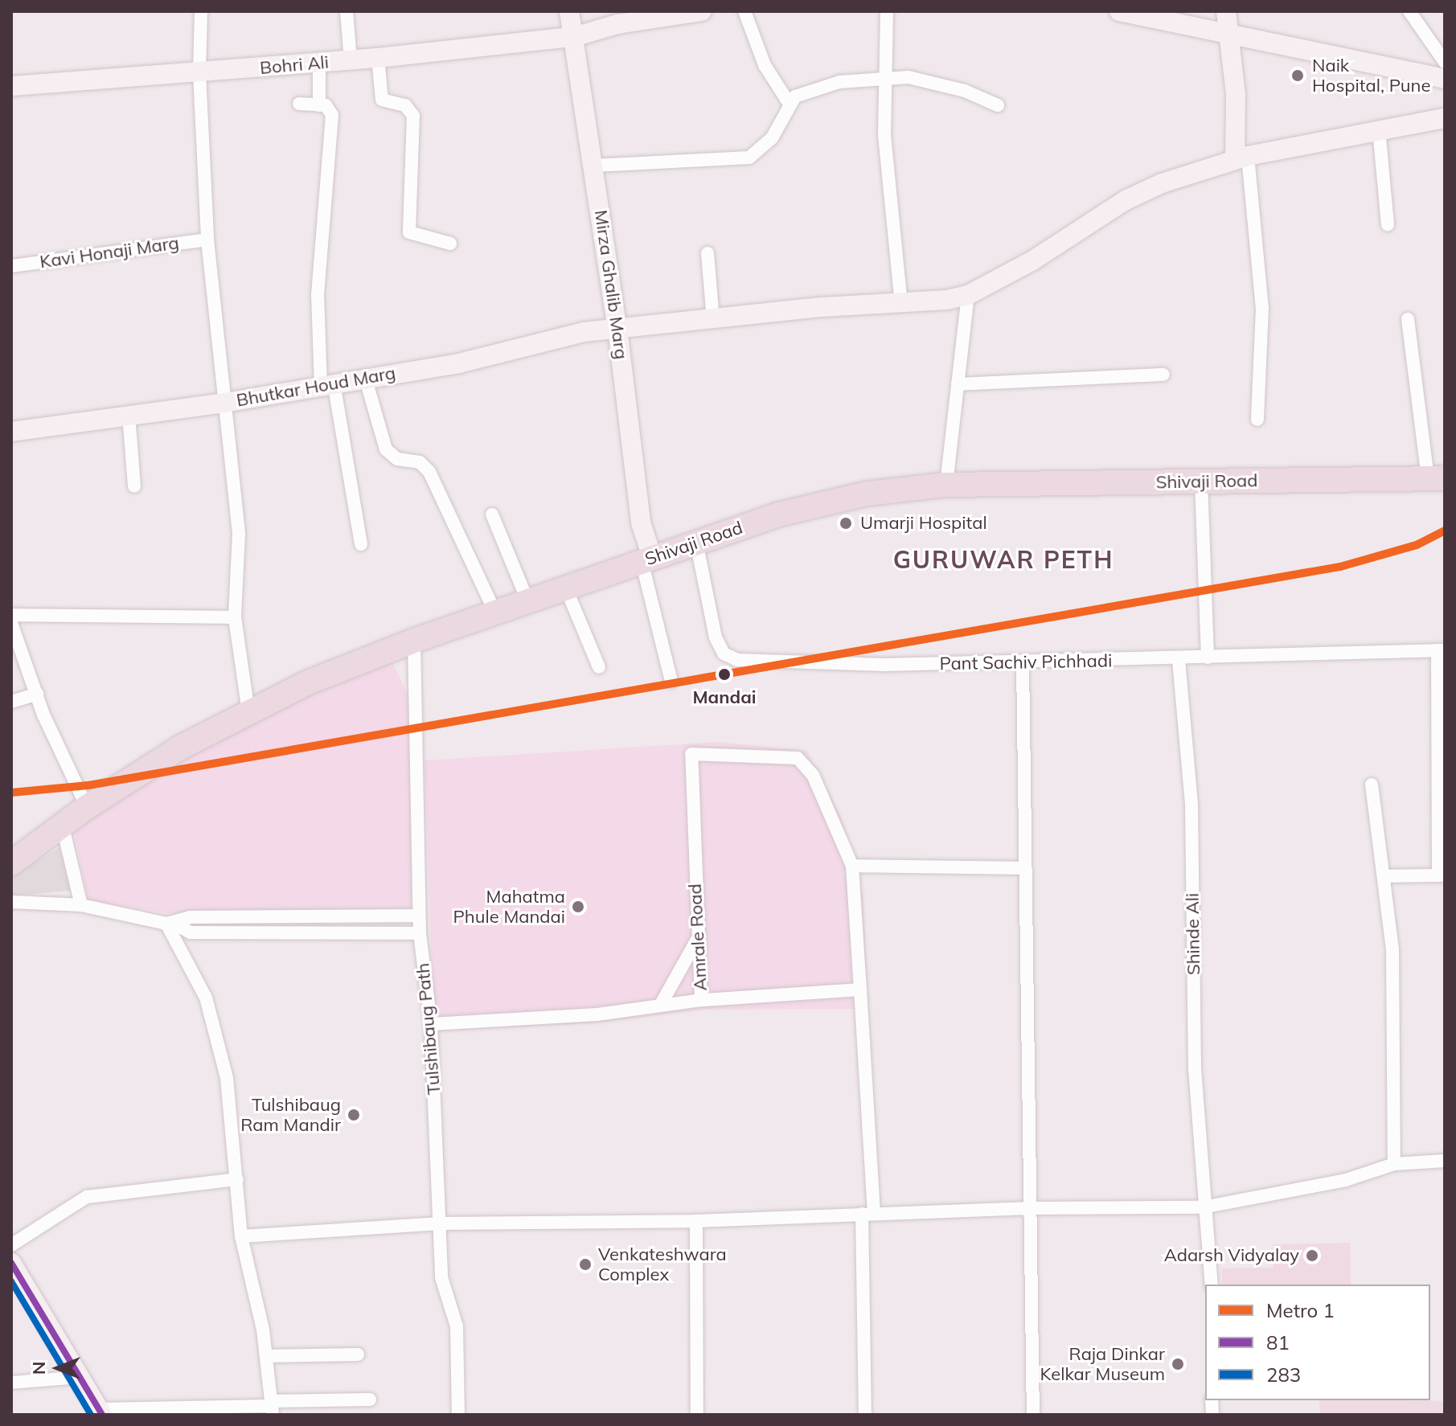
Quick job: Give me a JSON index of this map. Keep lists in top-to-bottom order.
{
  "streets": {
    "highway": ["Shivaji Road"],
    "street": [
      "Bohri Ali",
      "Kavi Honaji Marg",
      "Mirza Ghalib Marg",
      "Bhutkar Houd Marg",
      "Pant Sachiv Pichhadi",
      "Shinde Ali",
      "Amrale Road",
      "Tulshibaug Path"
    ]
  },
  "crossings": [
    ["Bohri Ali", "Mirza Ghalib Marg"],
    ["Mirza Ghalib Marg", "Bhutkar Houd Marg"],
    ["Mirza Ghalib Marg", "Shivaji Road"],
    ["Shivaji Road", "Pant Sachiv Pichhadi"],
    ["Shivaji Road", "Tulshibaug Path"],
    ["Pant Sachiv Pichhadi", "Shinde Ali"]
  ],
  "districts": ["GURUWAR PETH"],
  "places": [
    "Naik Hospital, Pune",
    "Umarji Hospital",
    "Mandai",
    "Mahatma Phule Mandai",
    "Tulshibaug Ram Mandir",
    "Adarsh Vidyalay",
    "Venkateshwara Complex",
    "Raja Dinkar Kelkar Museum"
  ],
  "lines": ["metro line 1", "transit line 81", "transit line 283"],
  "legend": ["Metro 1", "81", "283"],
  "north": "left"
}
